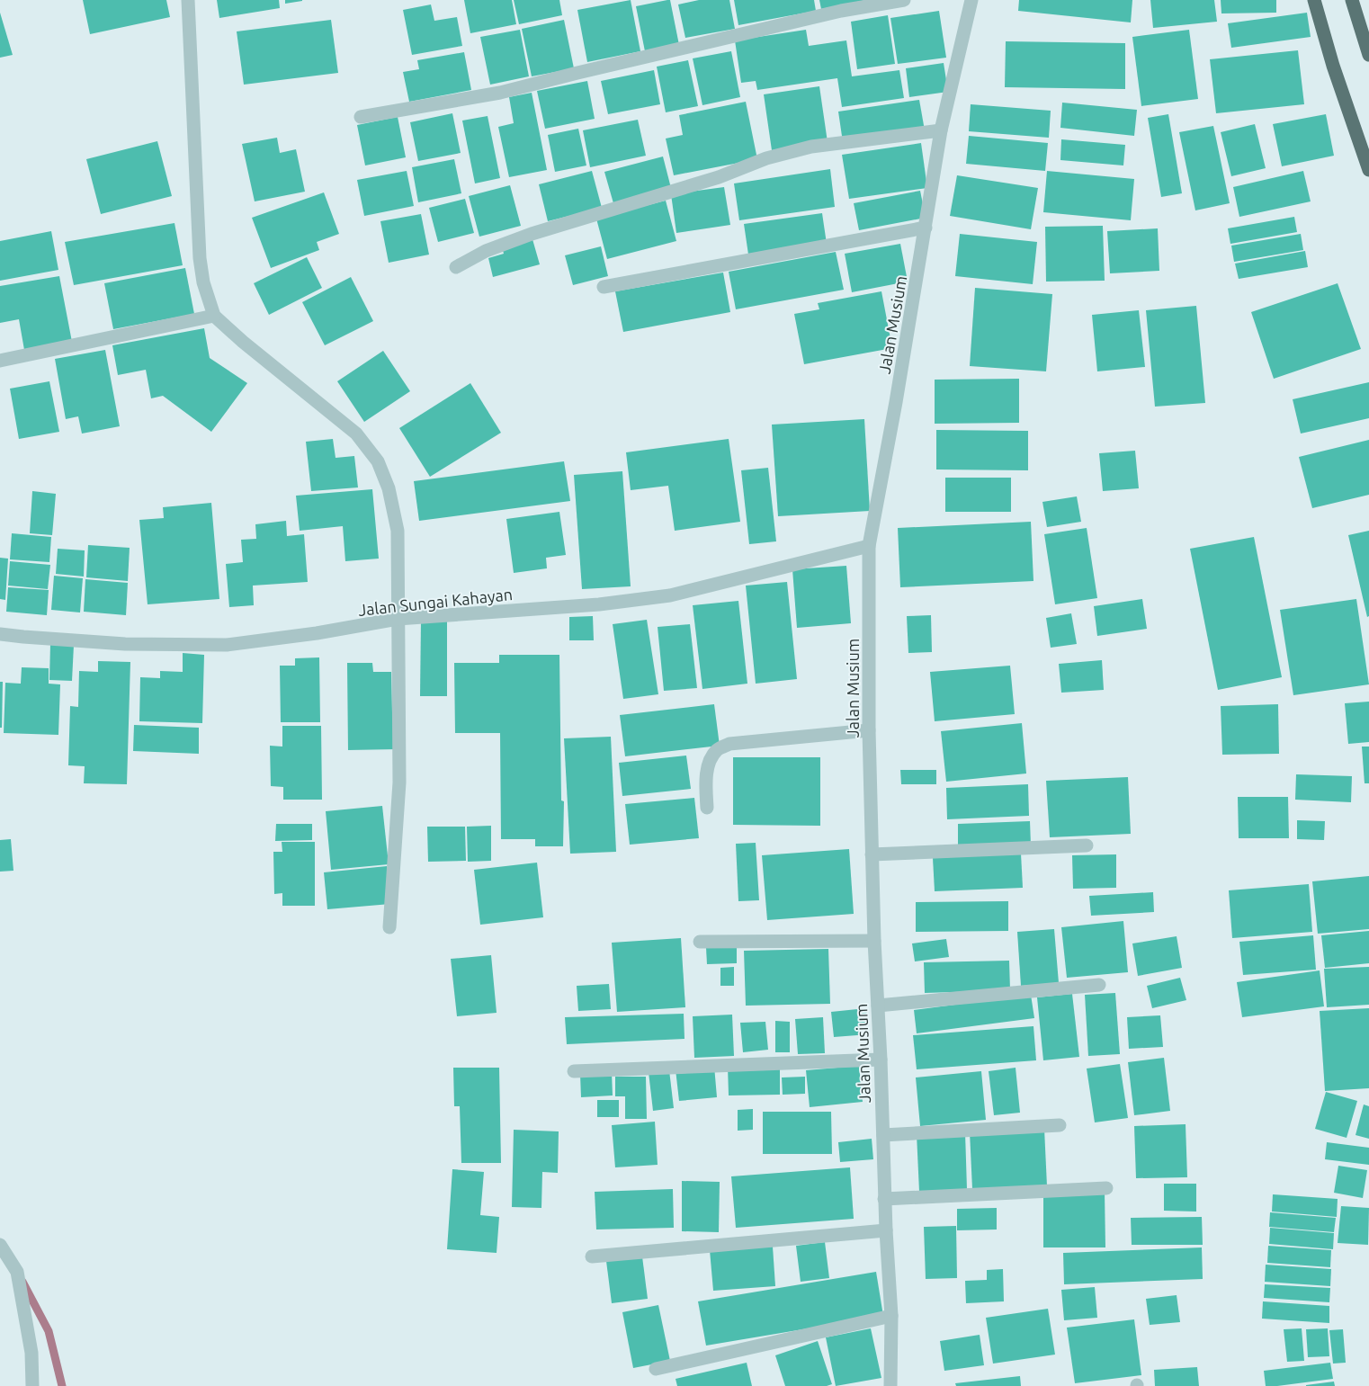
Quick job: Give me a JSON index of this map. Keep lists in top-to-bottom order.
{
  "streets": {
    "street": ["Jalan Musium", "Jalan Sungai Kahayan"]
  },
  "crossings": [
    ["Jalan Musium", "Jalan Sungai Kahayan"]
  ]
}
